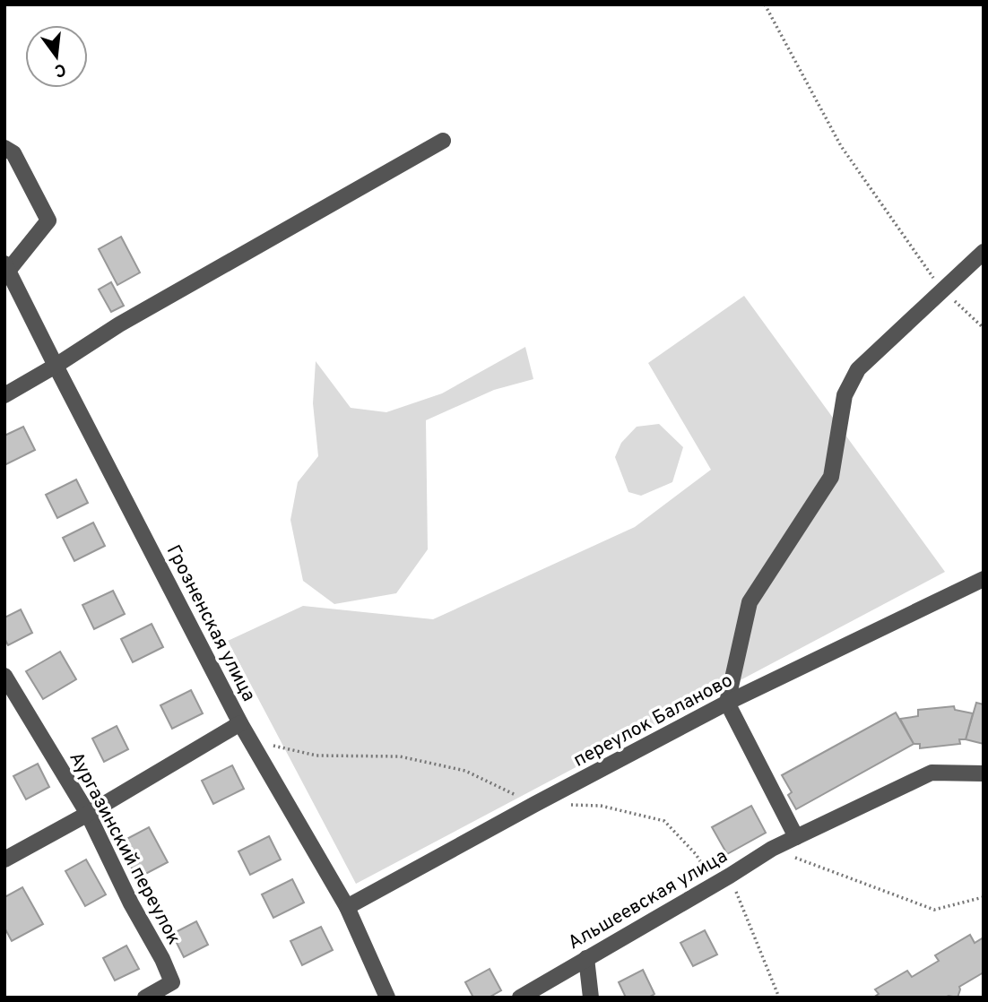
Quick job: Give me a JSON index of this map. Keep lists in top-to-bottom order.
{
  "streets": {
    "street": [
      "Грозненская улица",
      "переулок Баланово",
      "Аургазинский переулок",
      "Альшеевская улица"
    ]
  },
  "crossings": [
    ["Грозненская улица", "переулок Баланово"]
  ],
  "north": "bottom"
}
